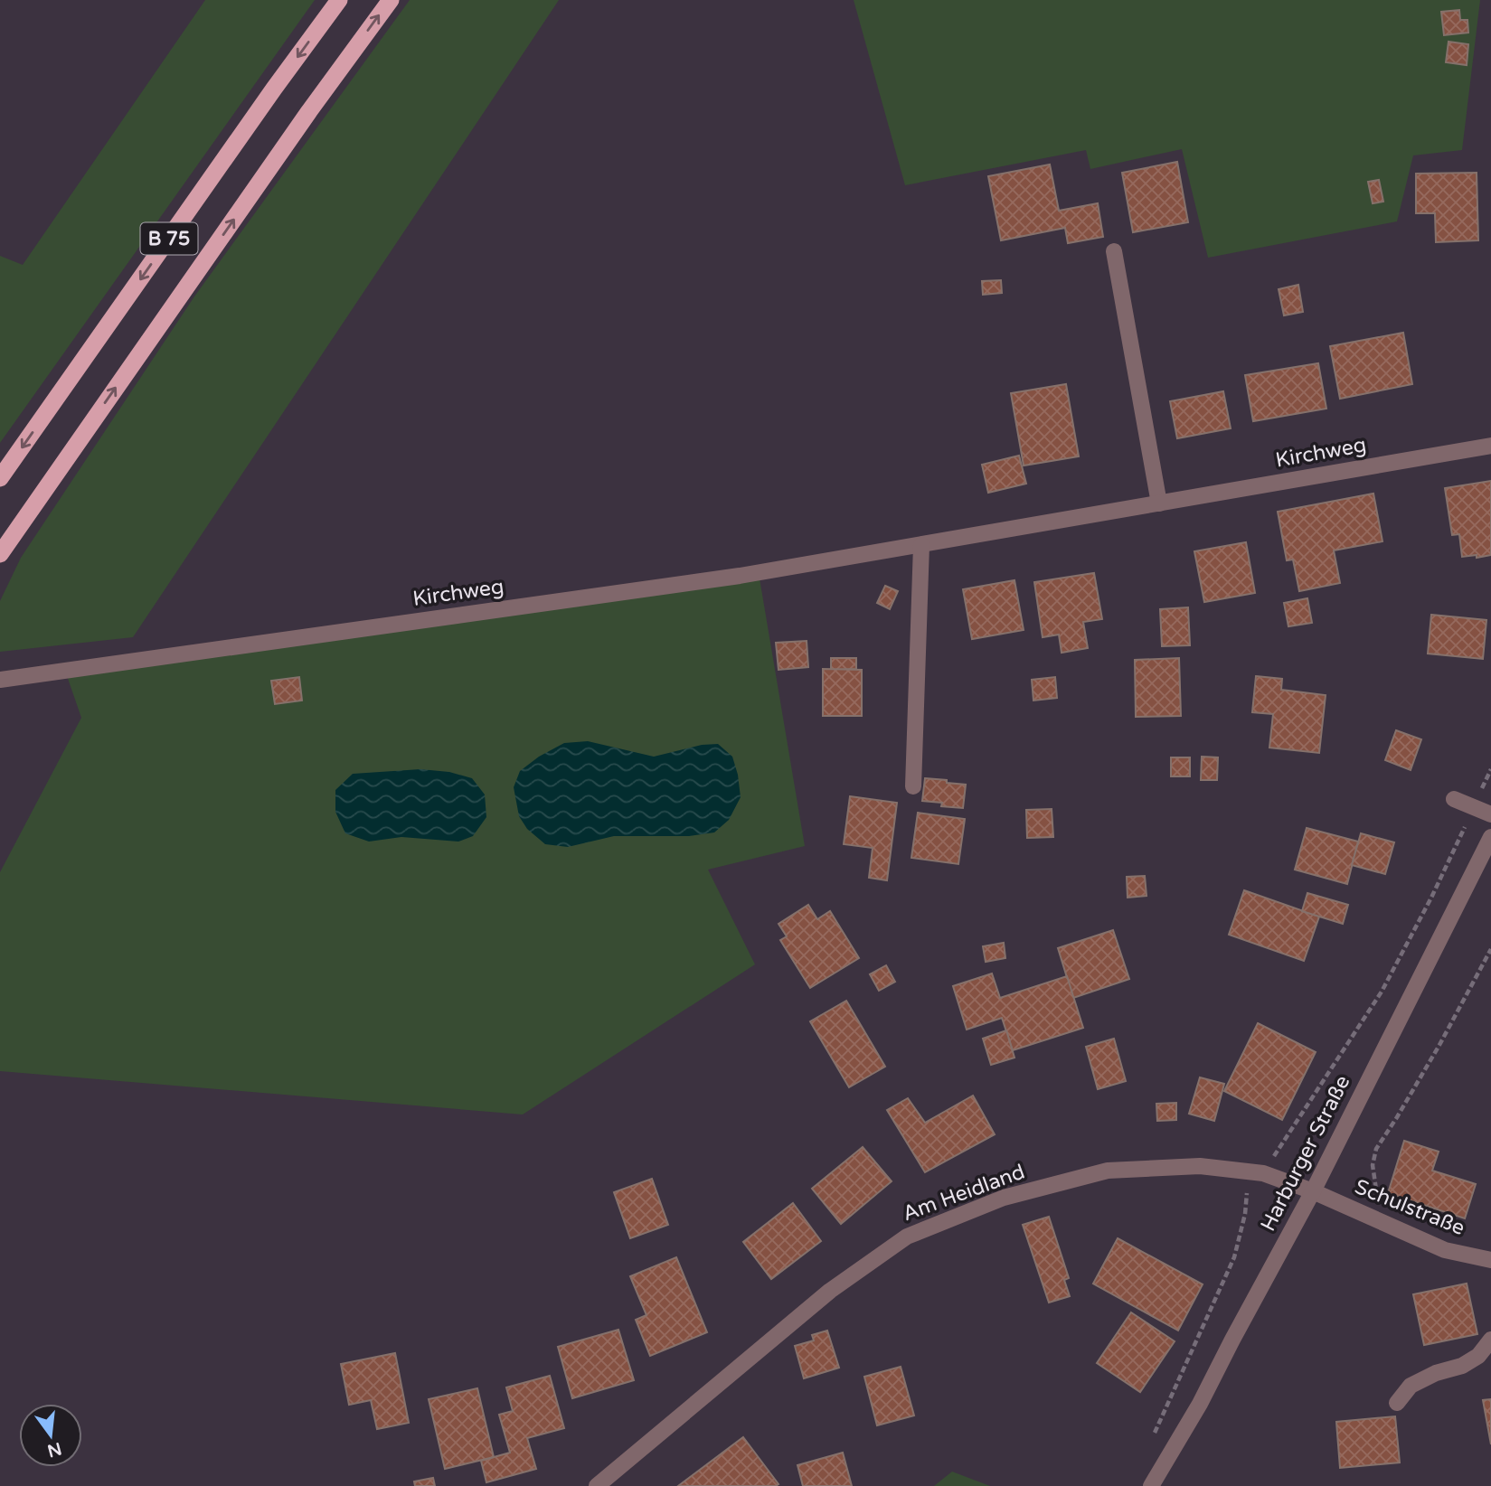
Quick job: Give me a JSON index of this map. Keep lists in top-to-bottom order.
{
  "streets": {
    "highway": ["B 75"],
    "street": [
      "Kirchweg",
      "Harburger Straße",
      "Am Heidland",
      "Schulstraße"
    ]
  },
  "crossings": [
    ["Harburger Straße", "Am Heidland"],
    ["Harburger Straße", "Schulstraße"],
    ["Am Heidland", "Schulstraße"]
  ],
  "north": "bottom"
}
